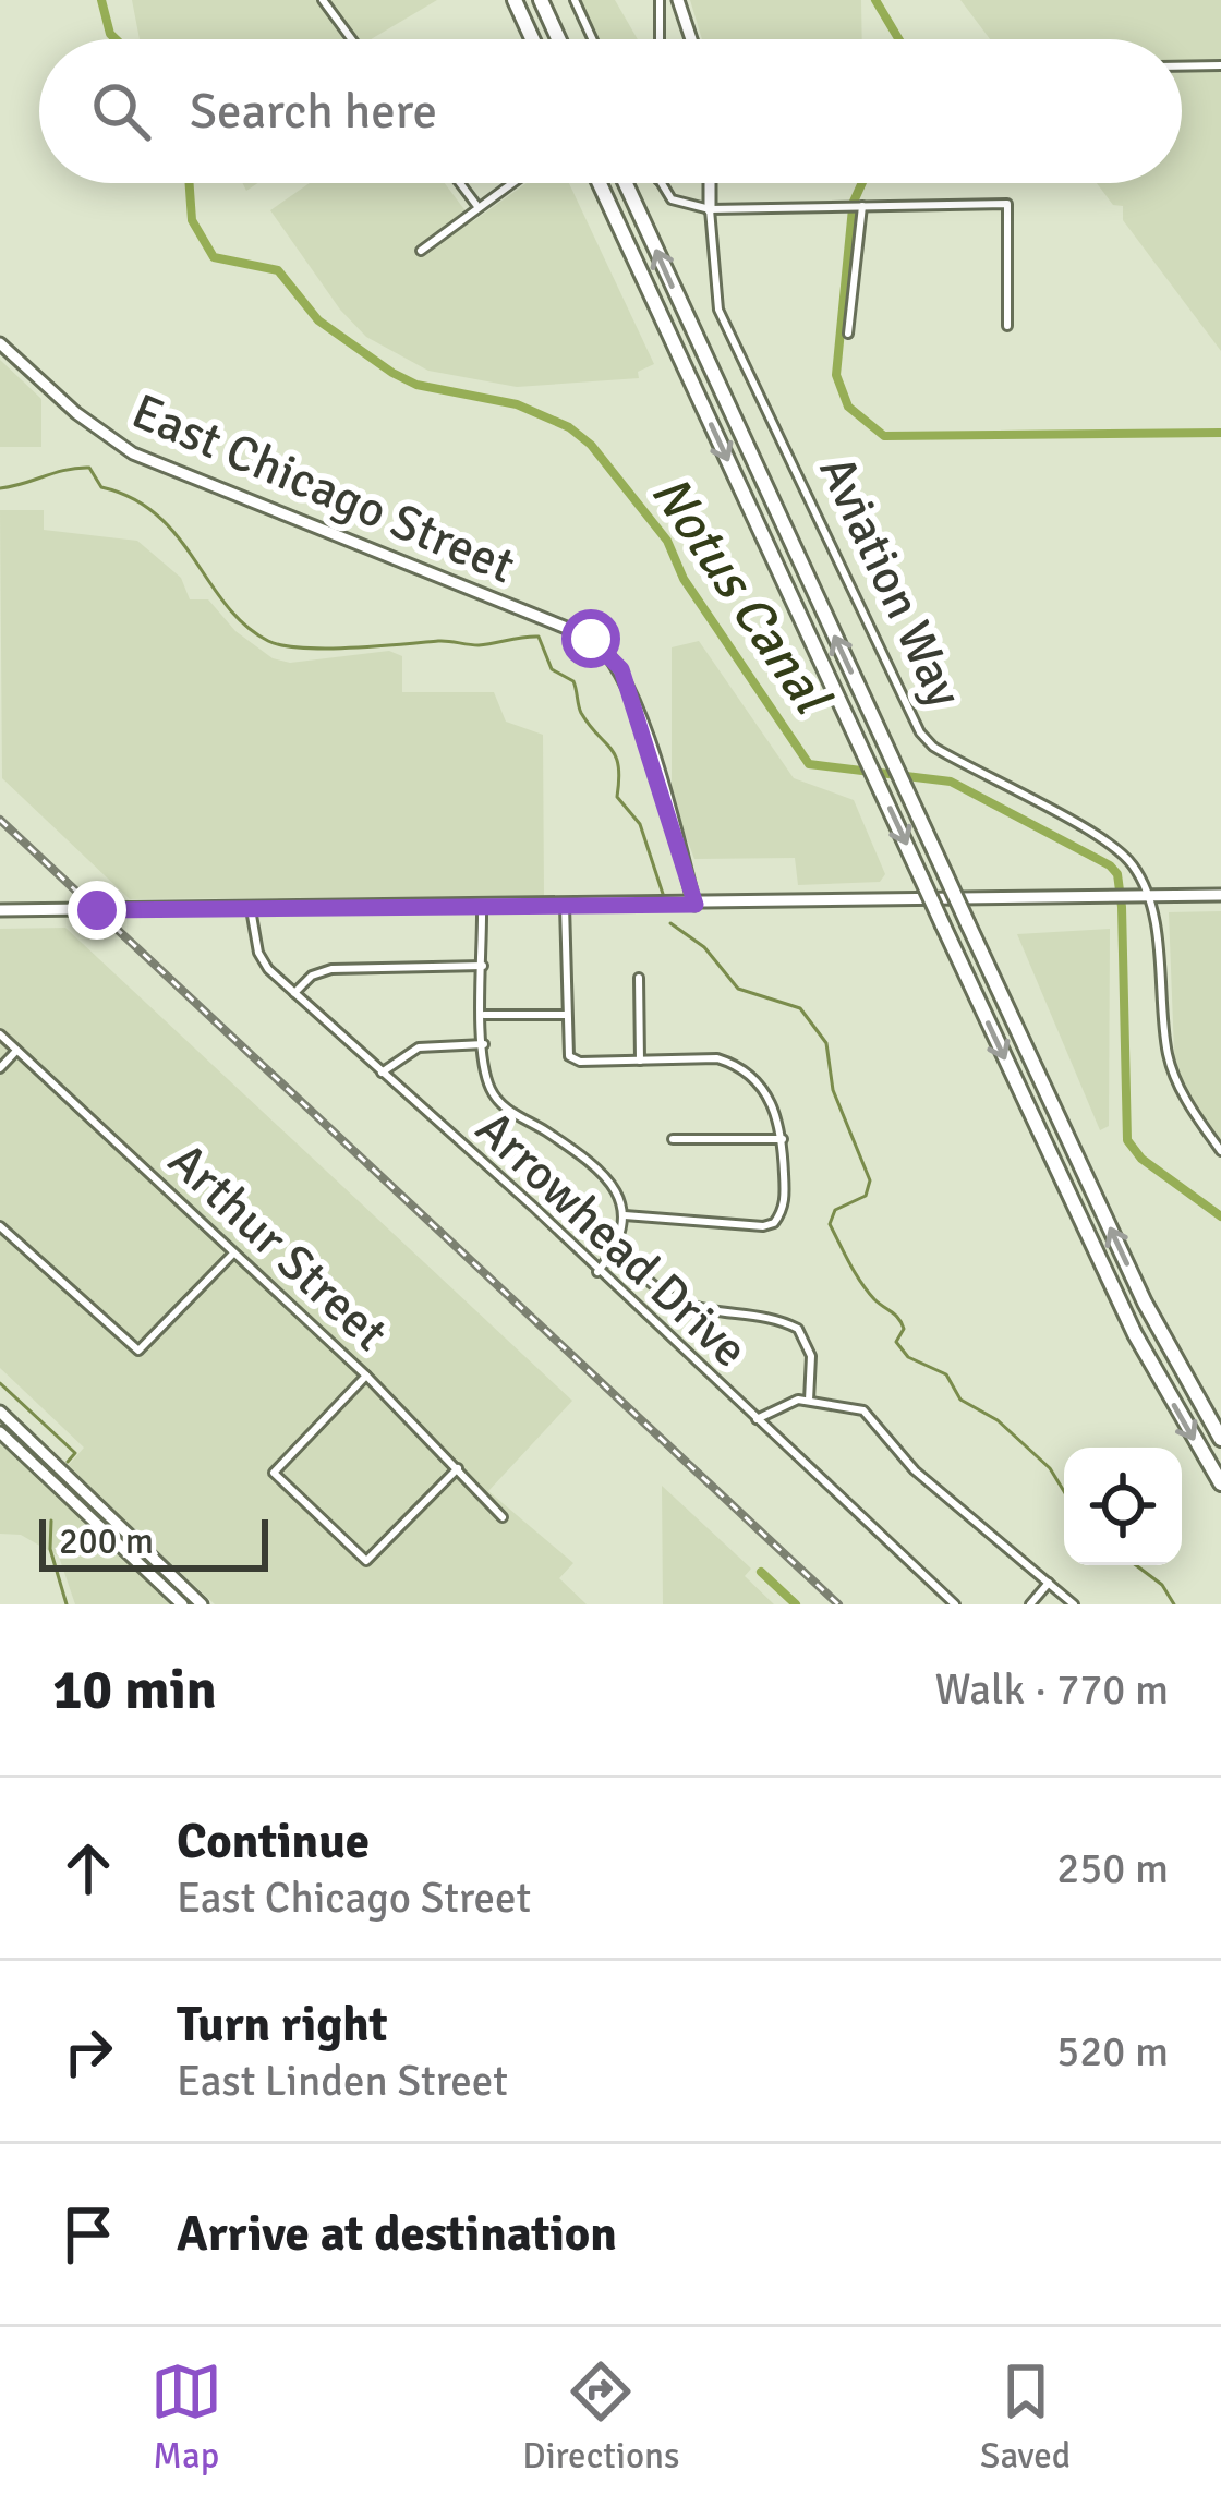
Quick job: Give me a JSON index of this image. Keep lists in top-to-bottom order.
{
  "streets": {
    "main road": ["East Chicago Street", "Aviation Way"],
    "street": ["Arrowhead Drive", "Arthur Street"]
  },
  "water": ["Notus Canal"],
  "scale_bar": "200 m",
  "page": {
    "search": "Search here",
    "scale": "200 m",
    "heading": ["10 min", "Walk · 770 m"],
    "list": [
      ["Continue", "East Chicago Street", "250 m"],
      ["Turn right", "East Linden Street", "520 m"],
      "Arrive at destination"
    ],
    "nav": ["Map", "Directions", "Saved"]
  }
}
